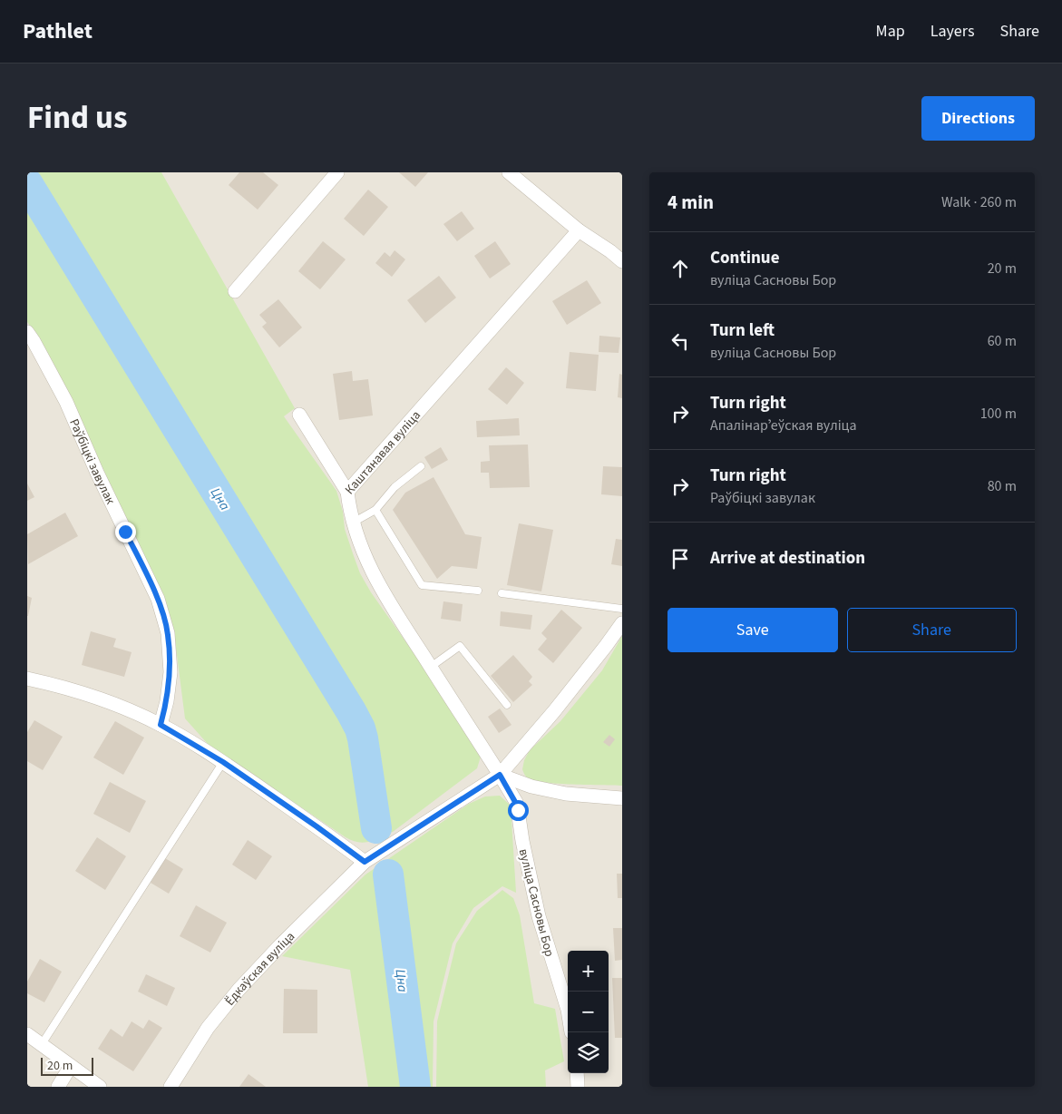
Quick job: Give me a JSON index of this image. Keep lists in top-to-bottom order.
{
  "streets": {
    "street": [
      "Каштанавая вуліца",
      "Раўбіцкі завулак",
      "вуліца Сасновы Бор",
      "Ёдкаўская вуліца"
    ]
  },
  "crossings": [
    ["Каштанавая вуліца", "вуліца Сасновы Бор"]
  ],
  "water": ["Цна"],
  "scale_bar": "20 m",
  "page": {
    "header": "Pathlet",
    "nav": ["Map", "Layers", "Share"],
    "title": "Find us",
    "buttons": [
      "Directions",
      ["Save", "Share"]
    ],
    "heading": ["4 min", "Walk · 260 m"],
    "list": [
      ["Continue", "вуліца Сасновы Бор", "20 m"],
      ["Turn left", "вуліца Сасновы Бор", "60 m"],
      ["Turn right", "Апалінарʼеўская вуліца", "100 m"],
      ["Turn right", "Раўбіцкі завулак", "80 m"],
      "Arrive at destination"
    ],
    "map_buttons": ["+", "−"],
    "scale": "20 m"
  }
}
